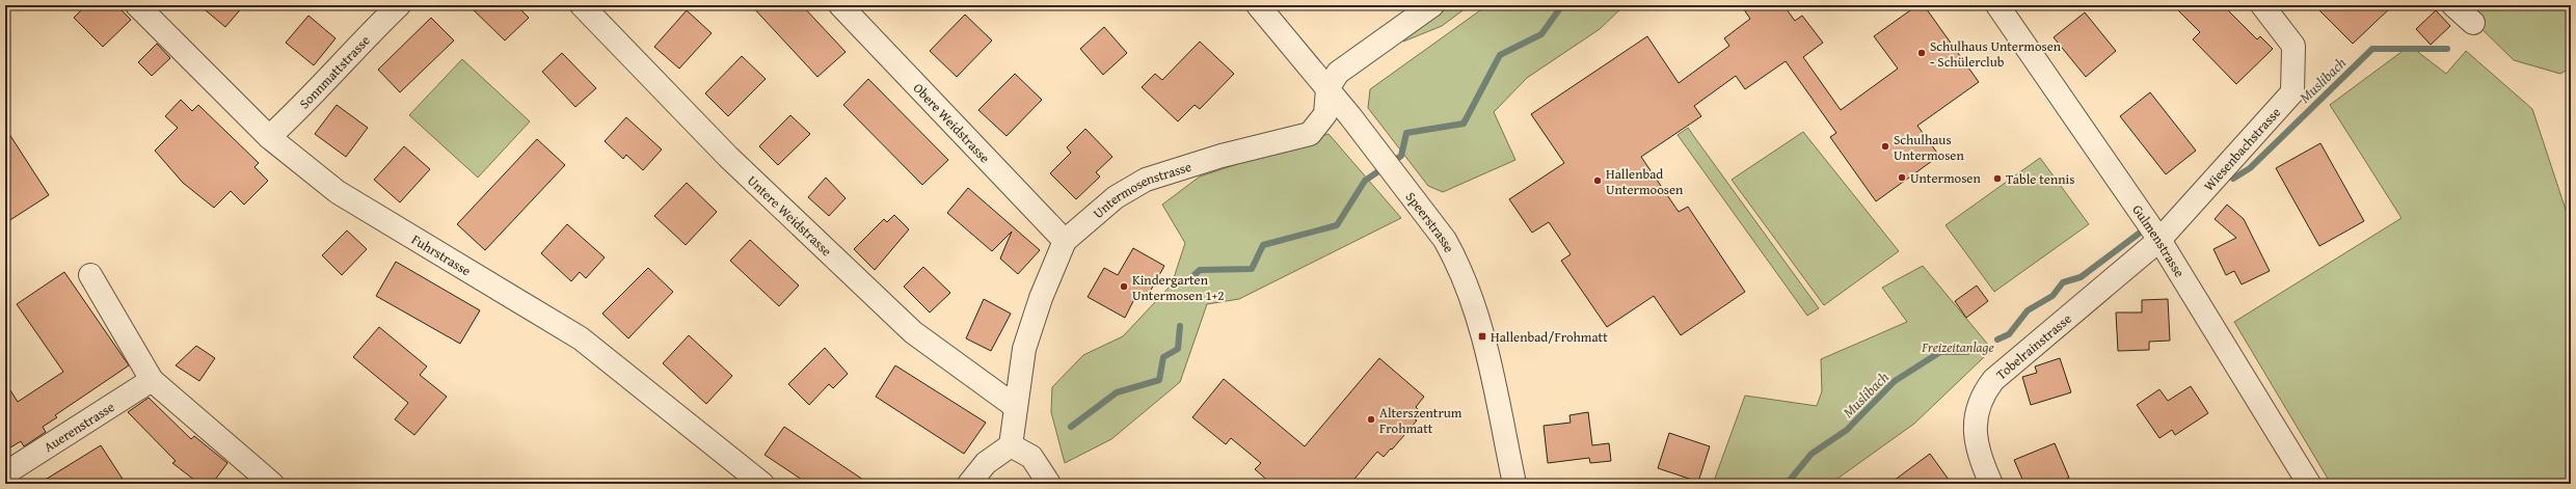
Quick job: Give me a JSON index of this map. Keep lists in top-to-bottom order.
{
  "streets": {
    "street": [
      "Sonnmattstrasse",
      "Obere Weidstrasse",
      "Wiesenbachstrasse",
      "Untermosenstrasse",
      "Untere Weidstrasse",
      "Speerstrasse",
      "Gulmenstrasse",
      "Fuhrstrasse",
      "Tobelrainstrasse",
      "Auerenstrasse"
    ]
  },
  "crossings": [
    ["Sonnmattstrasse", "Fuhrstrasse"],
    ["Obere Weidstrasse", "Untermosenstrasse"],
    ["Wiesenbachstrasse", "Gulmenstrasse"],
    ["Wiesenbachstrasse", "Tobelrainstrasse"],
    ["Untermosenstrasse", "Untere Weidstrasse"],
    ["Untermosenstrasse", "Speerstrasse"],
    ["Gulmenstrasse", "Tobelrainstrasse"]
  ],
  "water": ["Muslibach"],
  "parks": ["Freizeitanlage"],
  "places": {
    "other": [
      "Schulhaus Untermosen - Schülerclub",
      "Schulhaus Untermosen",
      "Untermosen",
      "Table tennis",
      "Hallenbad Untermoosen",
      "Kindergarten Untermosen 1+2",
      "Alterszentrum Frohmatt"
    ],
    "transit": ["Hallenbad/Frohmatt"]
  }
}
